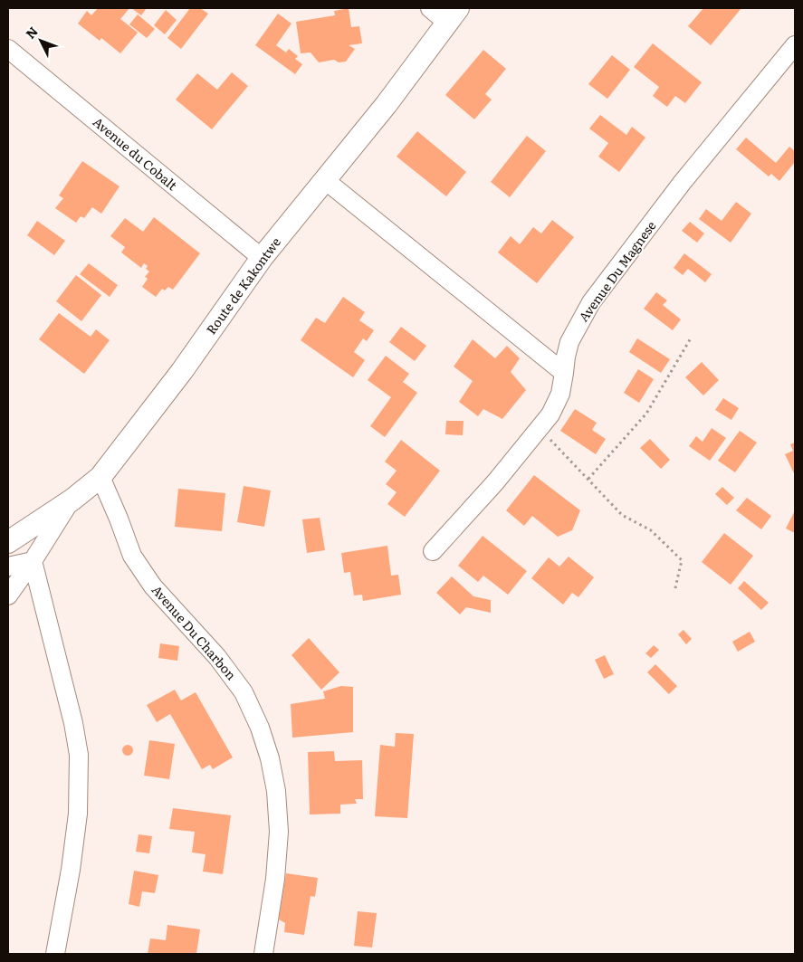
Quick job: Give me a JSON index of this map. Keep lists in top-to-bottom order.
{
  "streets": {
    "street": [
      "Avenue du Cobalt",
      "Avenue Du Magnese",
      "Route de Kakontwe",
      "Avenue Du Charbon"
    ]
  },
  "crossings": [
    ["Avenue du Cobalt", "Route de Kakontwe"],
    ["Route de Kakontwe", "Avenue Du Charbon"]
  ],
  "north": "top left"
}
